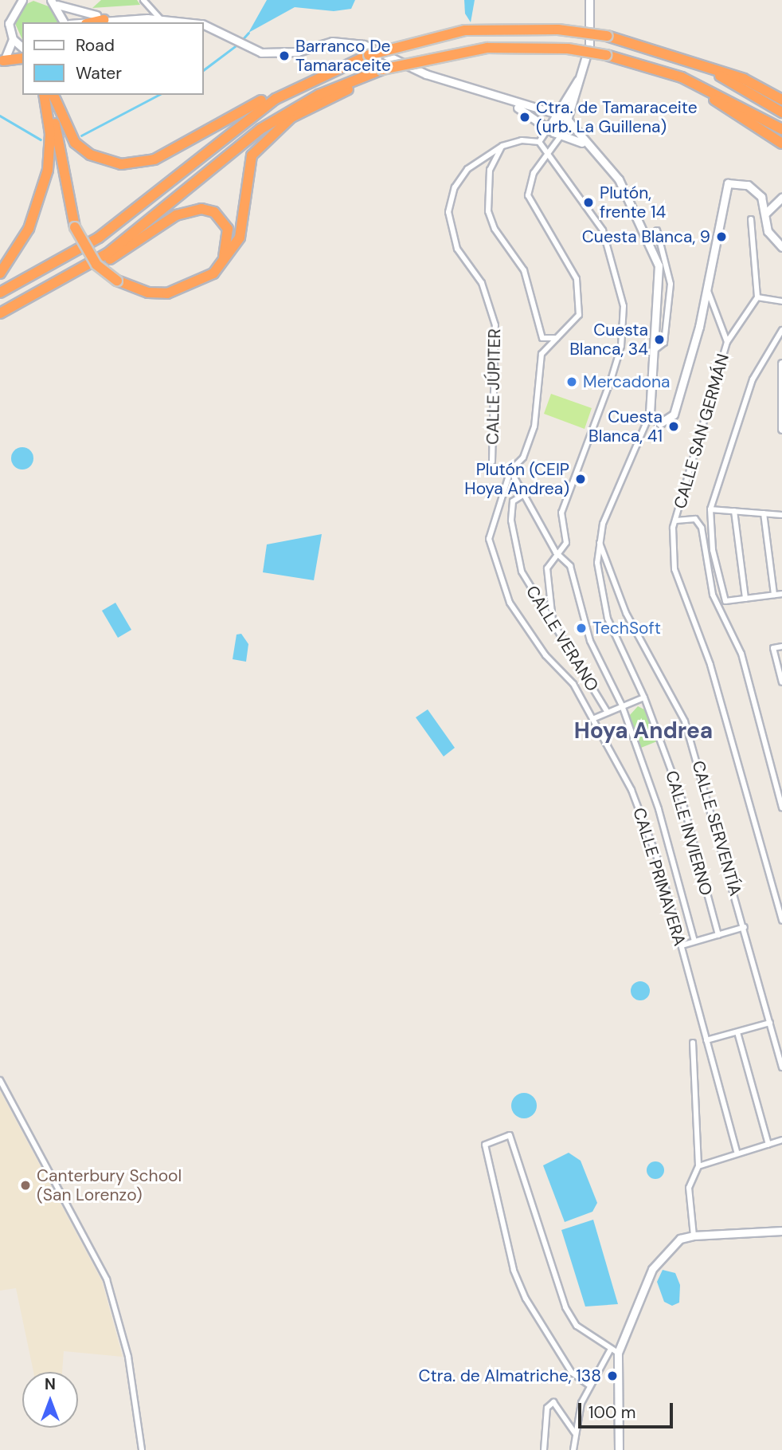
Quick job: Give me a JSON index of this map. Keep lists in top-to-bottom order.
{
  "streets": {
    "street": [
      "CALLE JÚPITER",
      "CALLE SAN GERMÁN",
      "CALLE VERANO",
      "CALLE SERVENTÍA",
      "CALLE INVIERNO",
      "CALLE PRIMAVERA"
    ]
  },
  "crossings": [
    ["CALLE SERVENTÍA", "CALLE INVIERNO"]
  ],
  "districts": ["Hoya Andrea"],
  "places": [
    "Barranco De Tamaraceite",
    "Ctra. de Tamaraceite (urb. La Guillena)",
    "Plutón, frente 14",
    "Cuesta Blanca, 9",
    "Cuesta Blanca, 34",
    "Mercadona",
    "Cuesta Blanca, 41",
    "Plutón (CEIP Hoya Andrea)",
    "TechSoft",
    "Canterbury School (San Lorenzo)",
    "Ctra. de Almatriche, 138"
  ],
  "legend": ["Road", "Water"],
  "scale_bar": "100 m",
  "north": "top"
}
